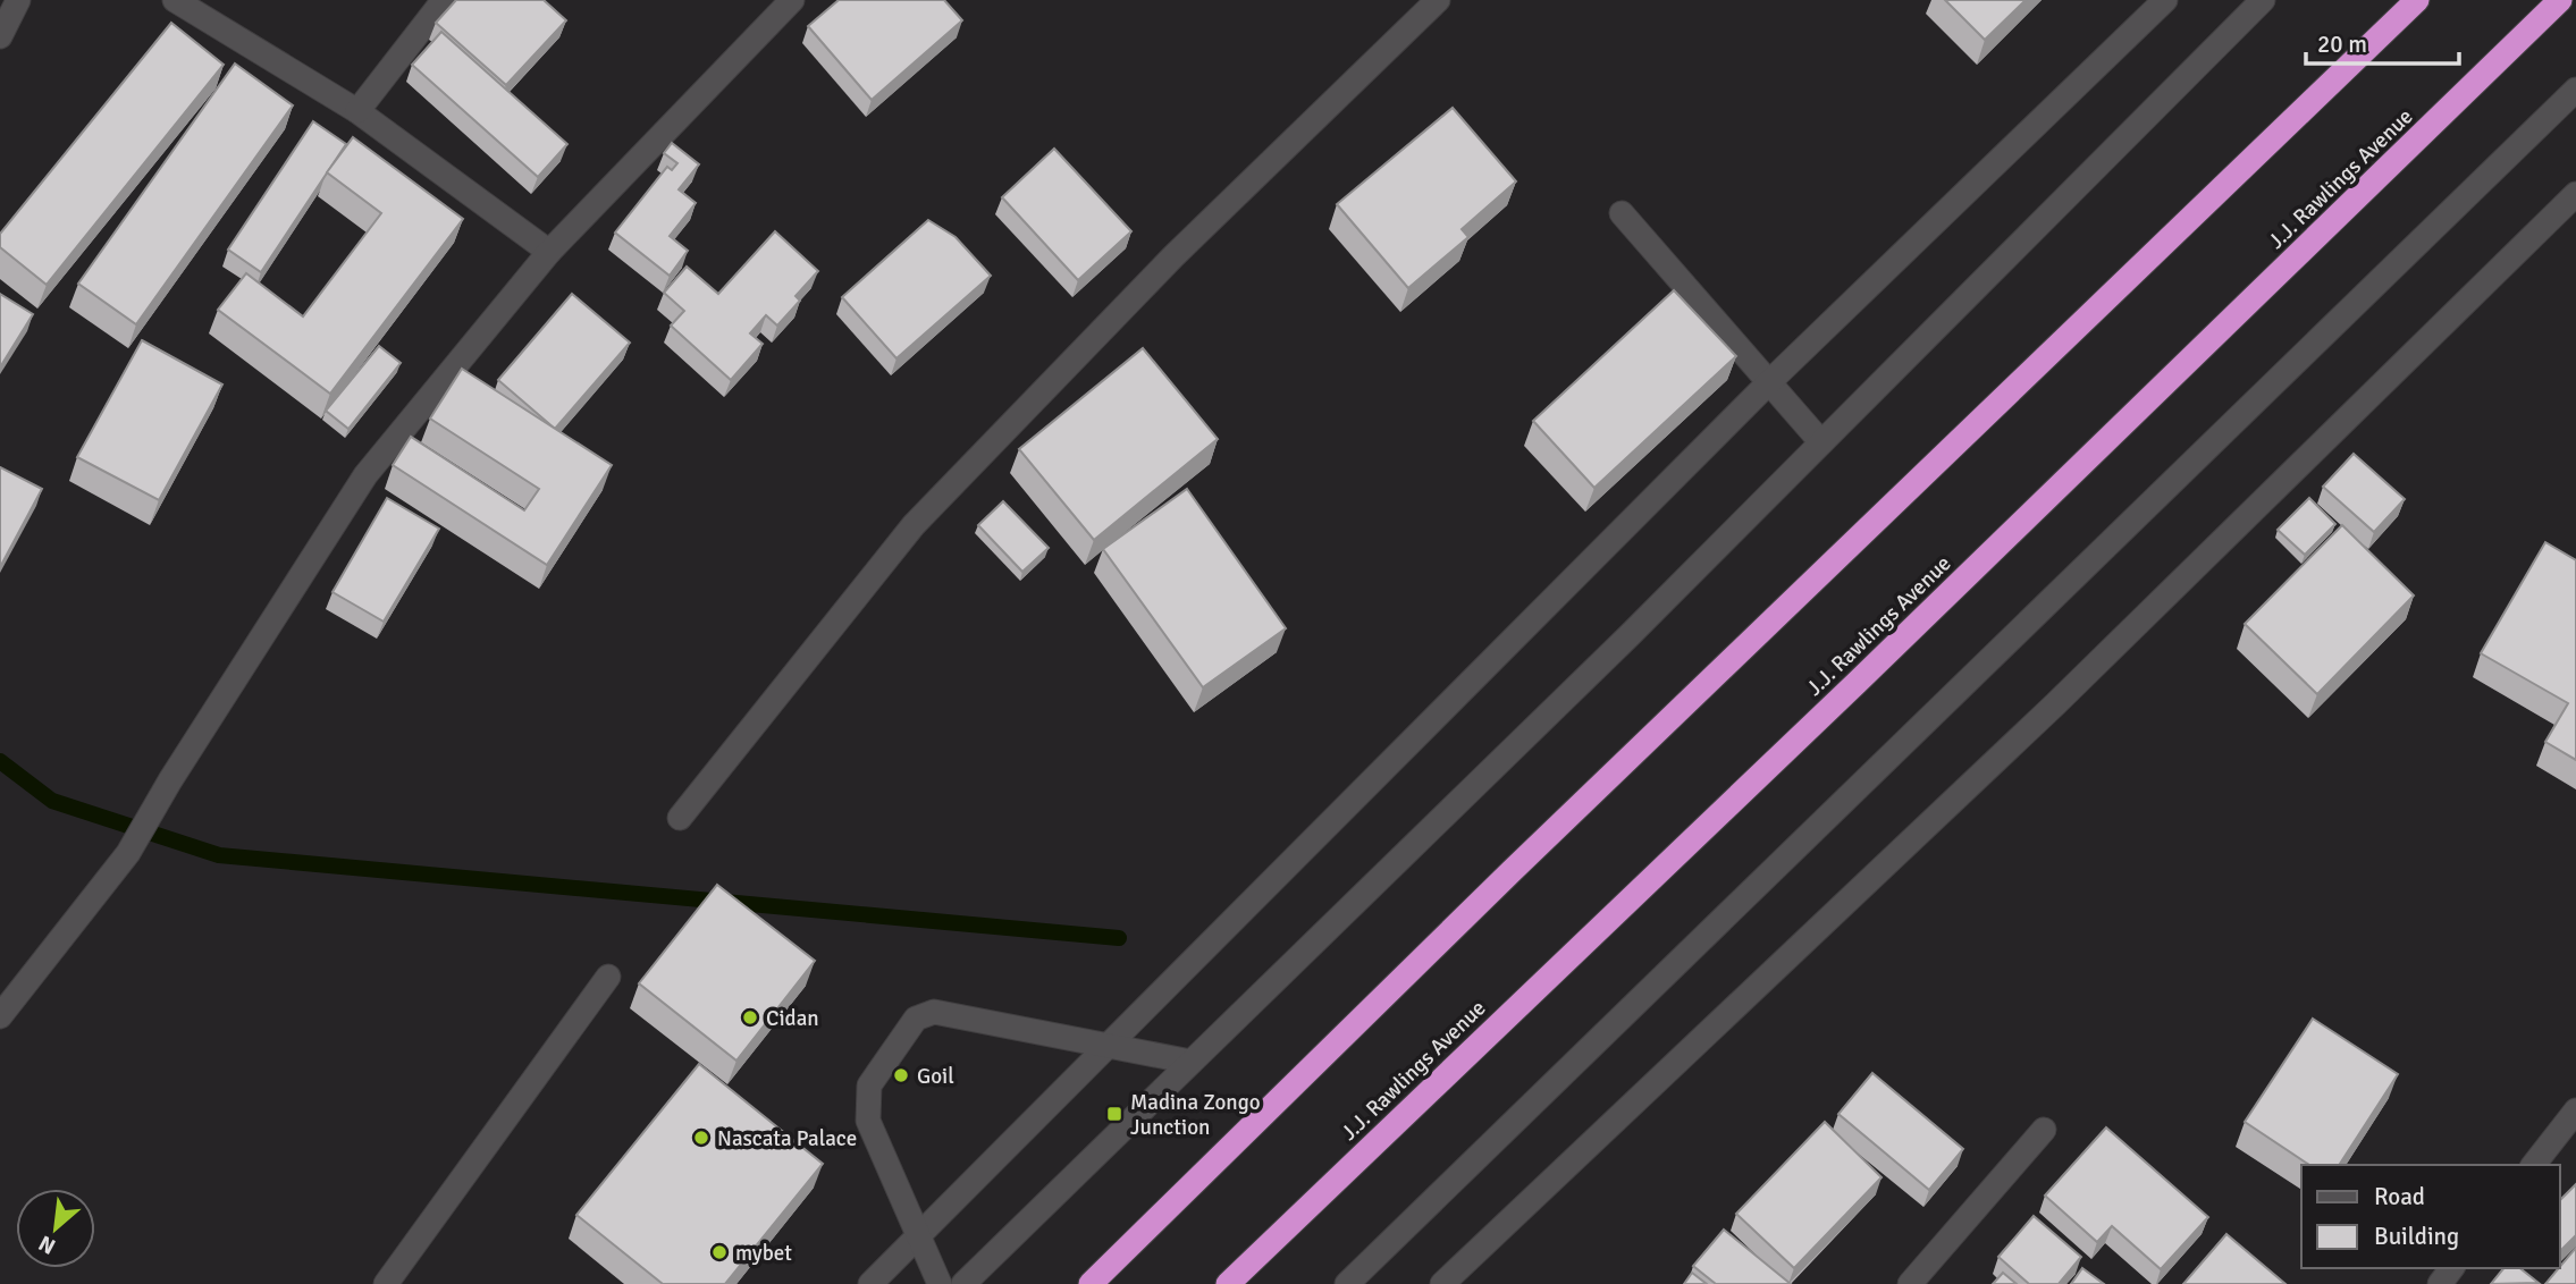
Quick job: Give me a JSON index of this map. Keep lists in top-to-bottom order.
{
  "streets": {
    "highway": ["J.J. Rawlings Avenue"]
  },
  "places": {
    "other": [
      "Cidan",
      "Goil",
      "Nascata Palace",
      "mybet"
    ],
    "transit": ["Madina Zongo Junction"]
  },
  "legend": ["Road", "Building"],
  "scale_bar": "20 m",
  "north": "bottom left"
}
